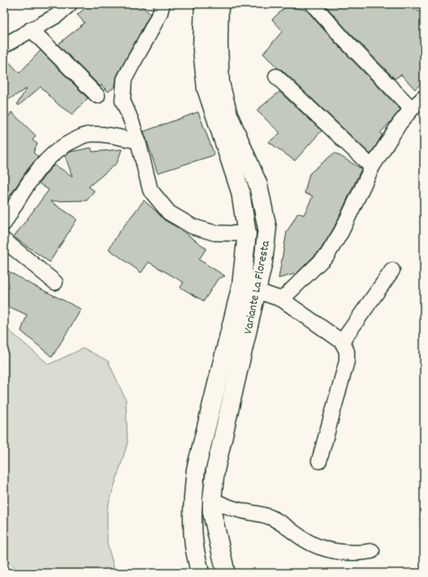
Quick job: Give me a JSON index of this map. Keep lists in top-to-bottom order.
{
  "streets": {
    "main road": ["Variante La Floresta"]
  }
}
